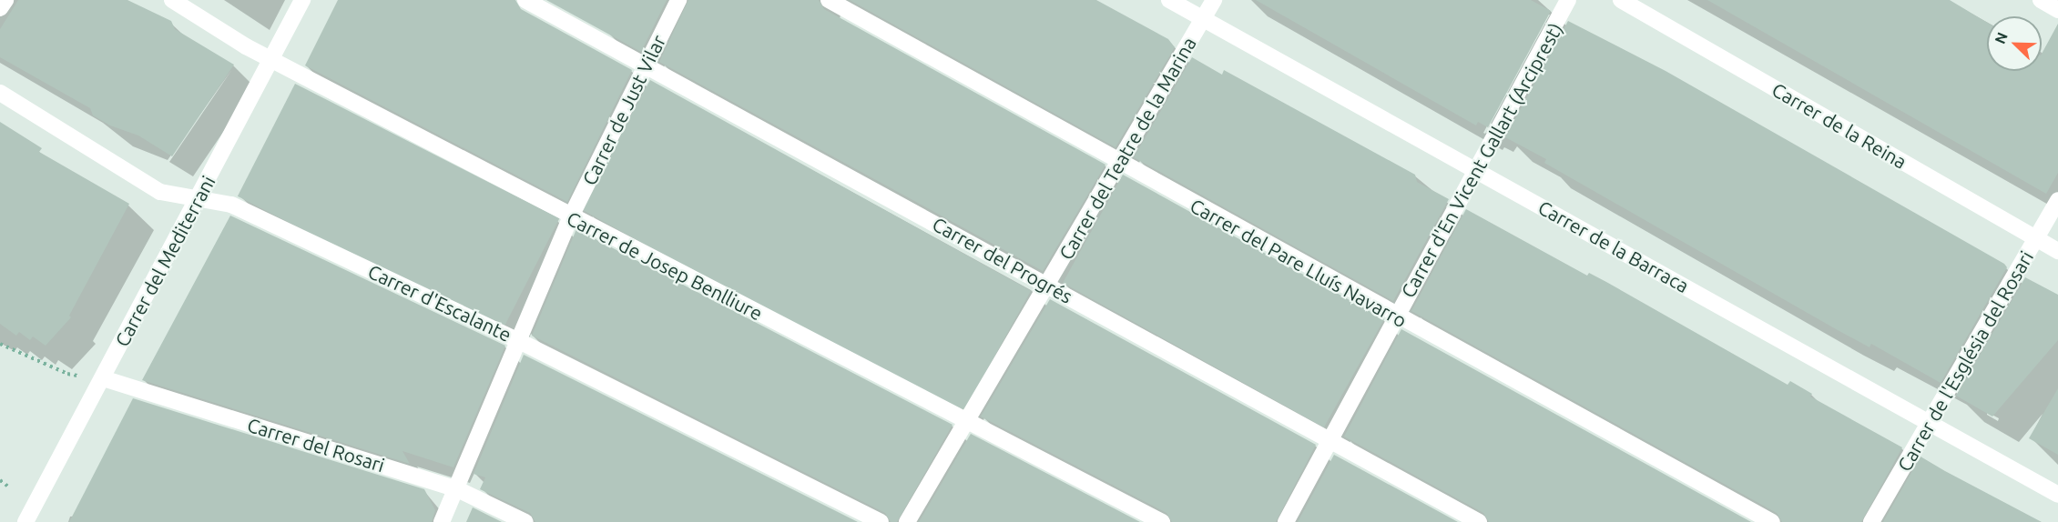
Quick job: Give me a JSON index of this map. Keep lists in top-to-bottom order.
{
  "streets": {
    "street": [
      "Carrer de Just Vilar",
      "Carrer de la Reina",
      "Carrer del Teatre de la Marina",
      "Carrer d'En Vicent Gallart (Arciprest)",
      "Carrer de la Barraca",
      "Carrer del Progrés",
      "Carrer del Mediterrani",
      "Carrer del Pare Lluís Navarro",
      "Carrer de Josep Benlliure",
      "Carrer d'Escalante",
      "Carrer de l'Església del Rosari",
      "Carrer del Rosari"
    ]
  },
  "crossings": [
    ["Carrer de Just Vilar", "Carrer del Progrés"],
    ["Carrer de Just Vilar", "Carrer de Josep Benlliure"],
    ["Carrer de Just Vilar", "Carrer d'Escalante"],
    ["Carrer de Just Vilar", "Carrer del Rosari"],
    ["Carrer de la Reina", "Carrer de l'Església del Rosari"],
    ["Carrer del Teatre de la Marina", "Carrer de la Barraca"],
    ["Carrer del Teatre de la Marina", "Carrer del Progrés"],
    ["Carrer del Teatre de la Marina", "Carrer del Pare Lluís Navarro"],
    ["Carrer del Teatre de la Marina", "Carrer de Josep Benlliure"],
    ["Carrer d'En Vicent Gallart (Arciprest)", "Carrer de la Barraca"],
    ["Carrer d'En Vicent Gallart (Arciprest)", "Carrer del Progrés"],
    ["Carrer d'En Vicent Gallart (Arciprest)", "Carrer del Pare Lluís Navarro"],
    ["Carrer de la Barraca", "Carrer de l'Església del Rosari"],
    ["Carrer del Mediterrani", "Carrer de Josep Benlliure"],
    ["Carrer del Mediterrani", "Carrer d'Escalante"],
    ["Carrer del Mediterrani", "Carrer del Rosari"]
  ],
  "north": "top left"
}
